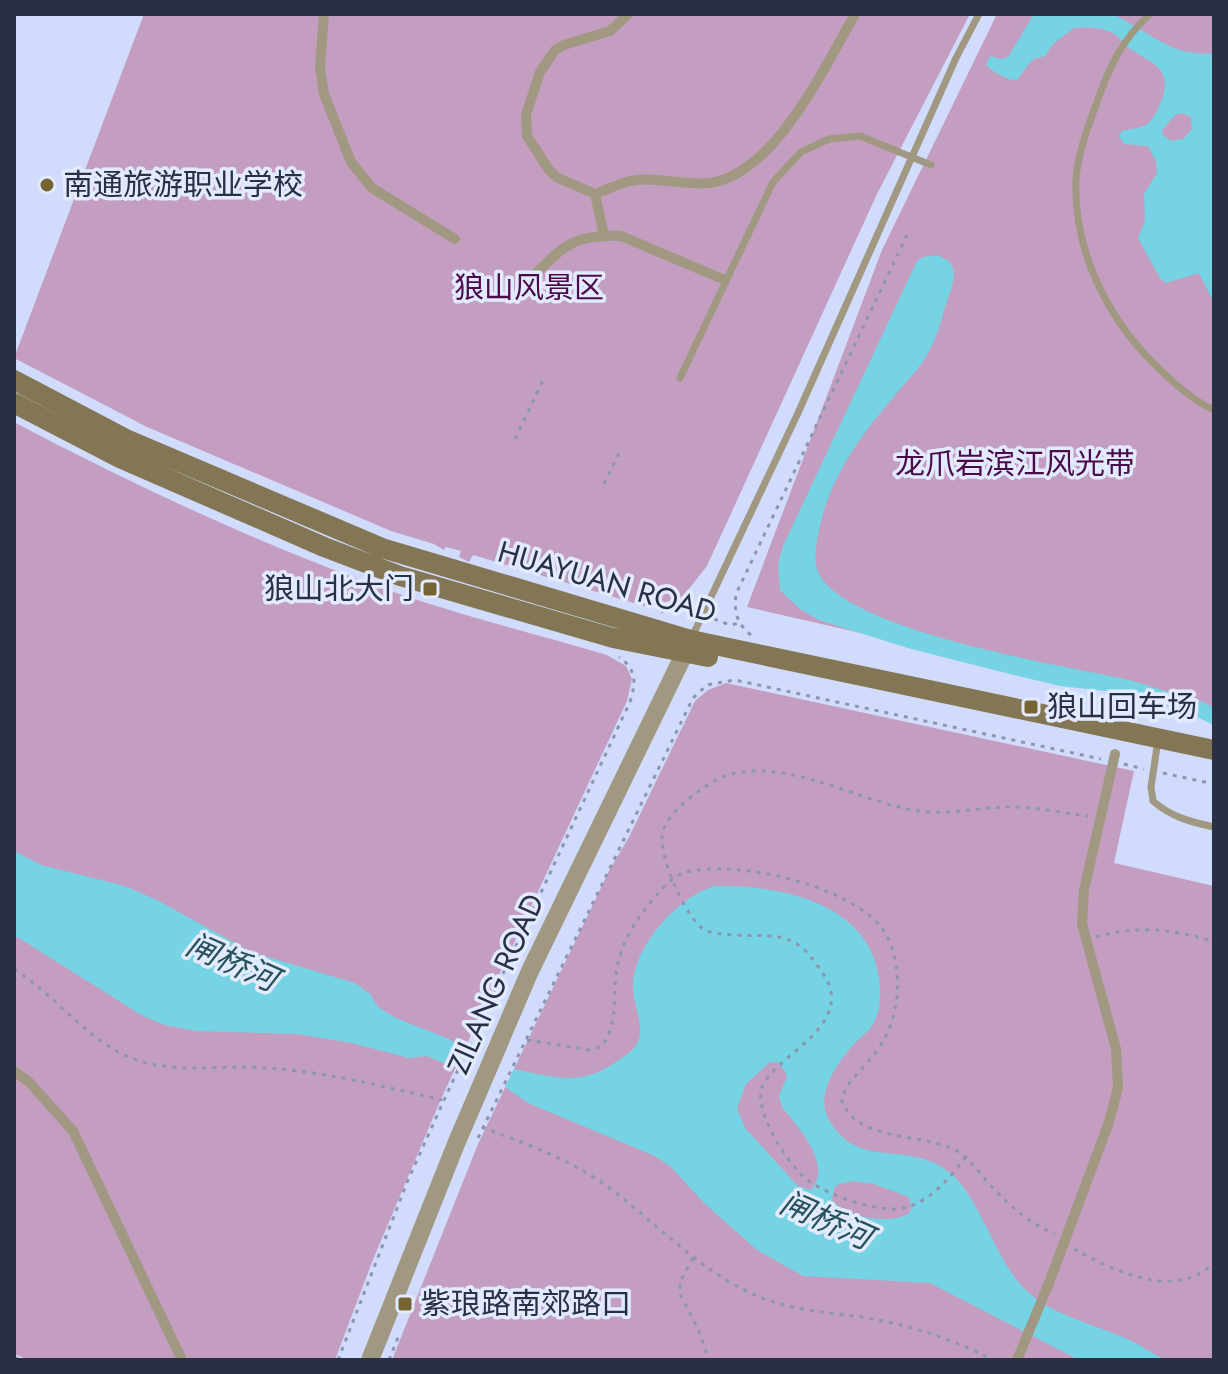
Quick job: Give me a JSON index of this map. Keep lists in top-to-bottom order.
{
  "streets": {
    "main road": ["HUAYUAN ROAD"],
    "street": ["ZILANG ROAD"]
  },
  "crossings": [
    ["HUAYUAN ROAD", "ZILANG ROAD"]
  ],
  "water": ["闸桥河"],
  "parks": ["狼山风景区", "龙爪岩滨江风光带"],
  "places": {
    "other": ["南通旅游职业学校"],
    "transit": ["狼山北大门", "狼山回车场", "紫琅路南郊路口"]
  }
}
